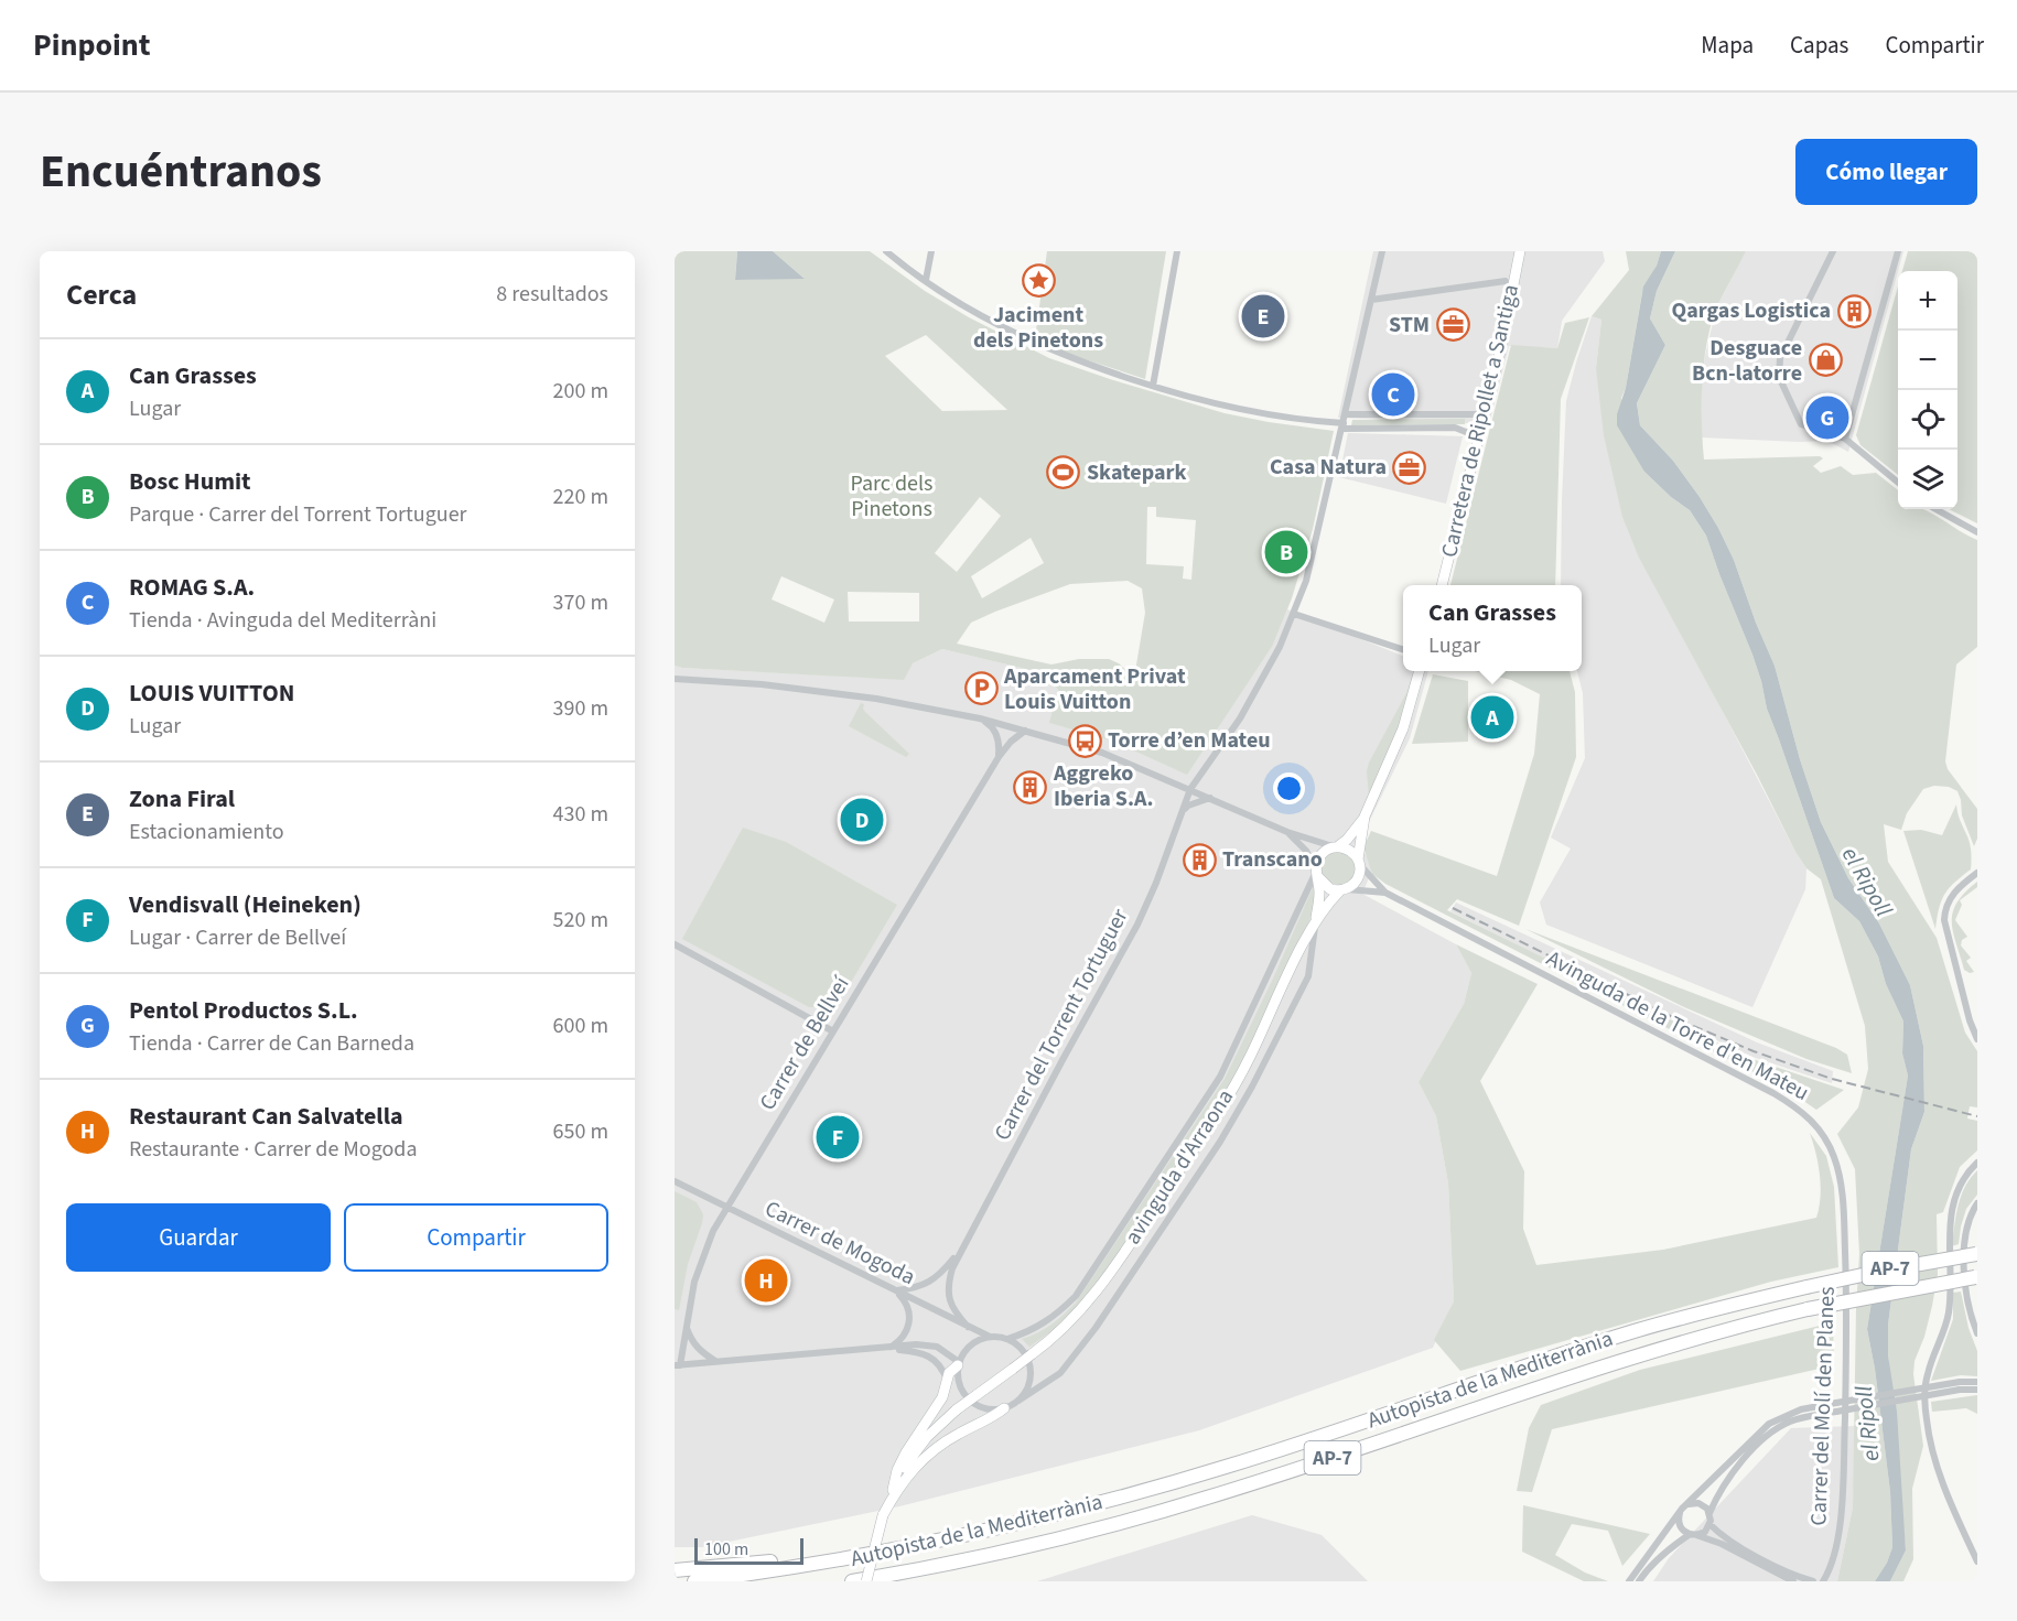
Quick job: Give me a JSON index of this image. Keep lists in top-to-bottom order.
{
  "streets": {
    "highway": ["AP-7", "Autopista de la Mediterrània"],
    "main road": ["Carretera de Ripollet a Santiga"],
    "street": [
      "Carrer del Torrent Tortuguer",
      "Avinguda de la Torre d'en Mateu",
      "Carrer de Bellveí",
      "avinguda d'Arraona",
      "Carrer de Mogoda",
      "Carrer del Molí den Planes"
    ]
  },
  "crossings": [
    ["Carrer del Torrent Tortuguer", "Carrer de Mogoda"],
    ["Avinguda de la Torre d'en Mateu", "avinguda d'Arraona"],
    ["Avinguda de la Torre d'en Mateu", "Carrer del Molí den Planes"],
    ["Carrer de Bellveí", "Carrer de Mogoda"],
    ["avinguda d'Arraona", "Carrer de Mogoda"]
  ],
  "water": ["el Ripoll"],
  "parks": ["Parc dels Pinetons"],
  "places": {
    "place": ["Jaciment dels Pinetons"],
    "building": ["Qargas Logistica", "Aggreko Iberia S.A.", "Transcano"],
    "office": ["STM", "Casa Natura"],
    "shop": ["Desguace Bcn-latorre"],
    "sports": ["Skatepark"],
    "parking": ["Aparcament Privat Louis Vuitton"],
    "bus stop": ["Torre d’en Mateu"]
  },
  "scale_bar": "100 m",
  "page": {
    "header": "Pinpoint",
    "nav": ["Mapa", "Capas", "Compartir"],
    "title": "Encuéntranos",
    "buttons": [
      "Cómo llegar",
      ["Guardar", "Compartir"]
    ],
    "heading": ["Cerca", "8 resultados"],
    "map_buttons": ["+", "−"],
    "pins": [
      "E",
      "C",
      "G",
      "B",
      "A",
      "D",
      "F",
      "H"
    ],
    "list": [
      {
        "mark": "A",
        "name": "Can Grasses",
        "note": "Lugar",
        "value": "200 m"
      },
      {
        "mark": "B",
        "name": "Bosc Humit",
        "note": "Parque · Carrer del Torrent Tortuguer",
        "value": "220 m"
      },
      {
        "mark": "C",
        "name": "ROMAG S.A.",
        "note": "Tienda · Avinguda del Mediterràni",
        "value": "370 m"
      },
      {
        "mark": "D",
        "name": "LOUIS VUITTON",
        "note": "Lugar",
        "value": "390 m"
      },
      {
        "mark": "E",
        "name": "Zona Firal",
        "note": "Estacionamiento",
        "value": "430 m"
      },
      {
        "mark": "F",
        "name": "Vendisvall (Heineken)",
        "note": "Lugar · Carrer de Bellveí",
        "value": "520 m"
      },
      {
        "mark": "G",
        "name": "Pentol Productos S.L.",
        "note": "Tienda · Carrer de Can Barneda",
        "value": "600 m"
      },
      {
        "mark": "H",
        "name": "Restaurant Can Salvatella",
        "note": "Restaurante · Carrer de Mogoda",
        "value": "650 m"
      }
    ],
    "popup": ["Can Grasses", "Lugar"],
    "scale": "100 m"
  }
}
